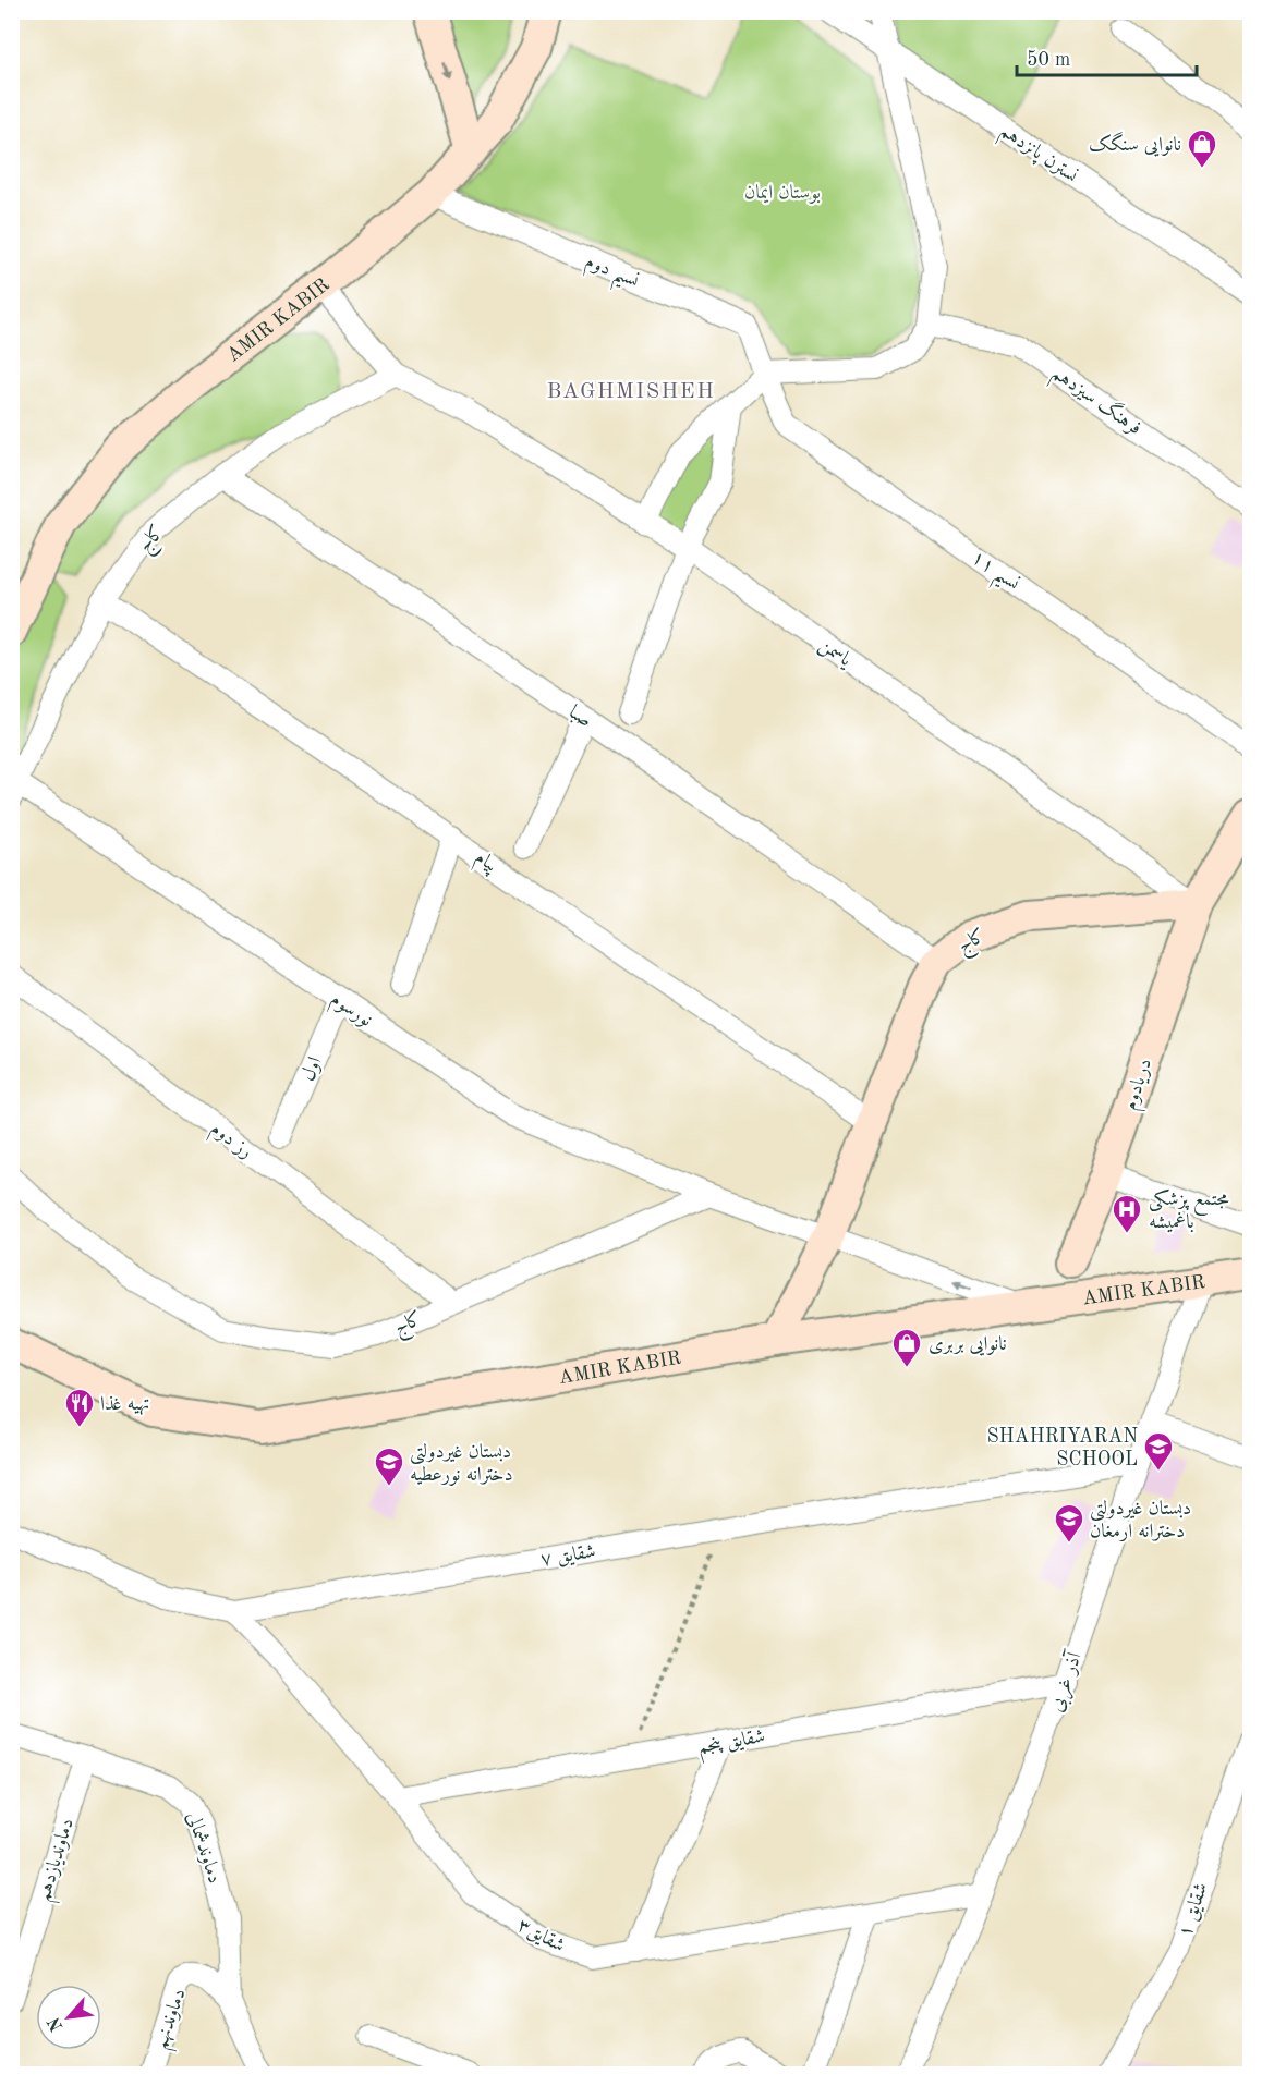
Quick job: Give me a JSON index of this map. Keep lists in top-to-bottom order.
{
  "streets": {
    "main road": ["AMIR KABIR", "کاج", "دریادوم"],
    "street": [
      "نسترن پانزدهم",
      "نسیم دوم",
      "فرهنگ سیزدهم",
      "نسیم ۱۱",
      "یاسمن",
      "صبا",
      "پیام",
      "نورسوم",
      "اول",
      "رز دوم",
      "شقایق ۷",
      "آذر غربی",
      "شقایق پنجم",
      "دماوندشمالی",
      "دماوندیازدهم",
      "شقایق ۱",
      "شقایق۳",
      "دماوندنهم"
    ]
  },
  "crossings": [
    ["نسیم دوم", "AMIR KABIR"],
    ["نسیم دوم", "نسیم ۱۱"],
    ["AMIR KABIR", "کاج"],
    ["AMIR KABIR", "آذر غربی"],
    ["کاج", "یاسمن"],
    ["کاج", "صبا"],
    ["کاج", "پیام"],
    ["کاج", "نورسوم"],
    ["کاج", "دریادوم"],
    ["کاج", "رز دوم"],
    ["یاسمن", "دریادوم"],
    ["نورسوم", "اول"],
    ["شقایق ۷", "آذر غربی"],
    ["شقایق ۷", "شقایق۳"],
    ["آذر غربی", "شقایق پنجم"],
    ["آذر غربی", "شقایق۳"],
    ["شقایق پنجم", "شقایق۳"],
    ["دماوندشمالی", "دماوندیازدهم"],
    ["دماوندشمالی", "دماوندنهم"]
  ],
  "districts": ["BAGHMISHEH"],
  "parks": ["بوستان ایمان"],
  "places": {
    "shop": ["نانوایی سنگک", "نانوایی بربری"],
    "hospital": ["مجتمع پزشکی باغمیشه"],
    "restaurant": ["تهیه غذا"],
    "school or university": ["SHAHRIYARAN SCHOOL", "دبستان غیردولتی دخترانه نورعطیه", "دبستان غیردولتی دخترانه ارمغان"]
  },
  "scale_bar": "50 m",
  "north": "bottom left"
}
